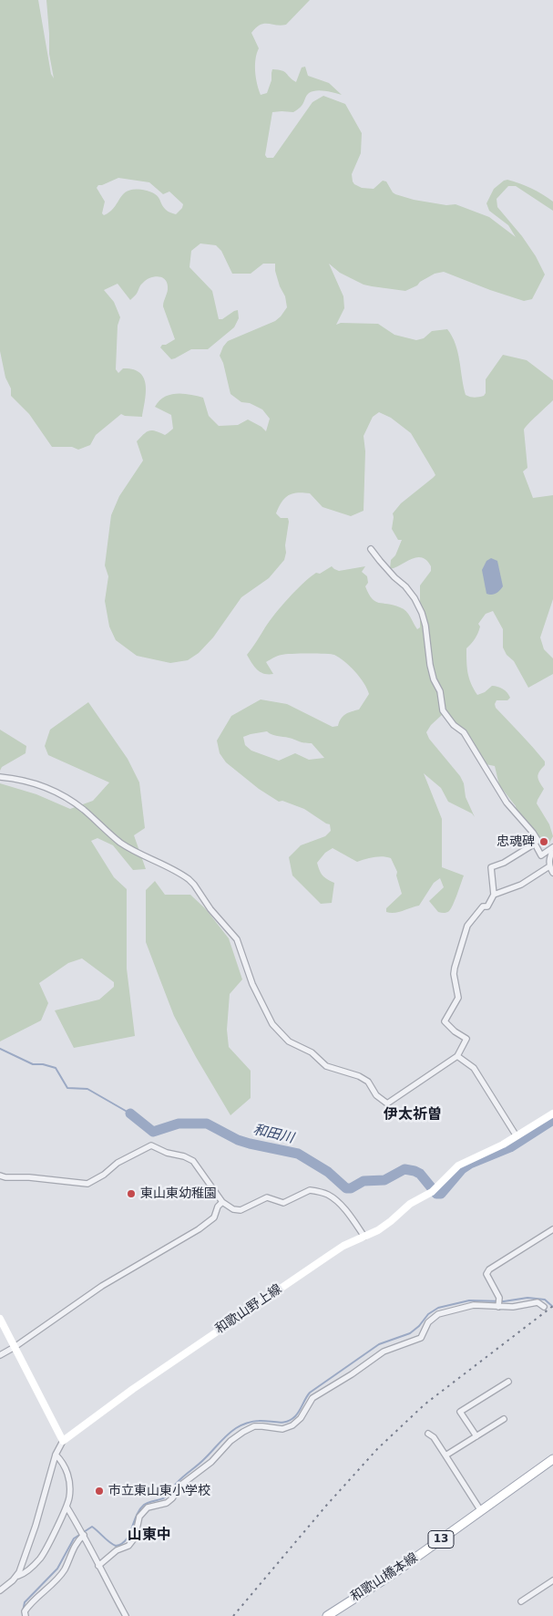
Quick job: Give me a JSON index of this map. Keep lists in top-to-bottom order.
{
  "streets": {
    "main road": ["和歌山野上線", "13", "和歌山橋本線"]
  },
  "districts": ["伊太祈曽", "山東中"],
  "water": ["和田川"],
  "places": ["忠魂碑", "東山東幼稚園", "市立東山東小学校"]
}
